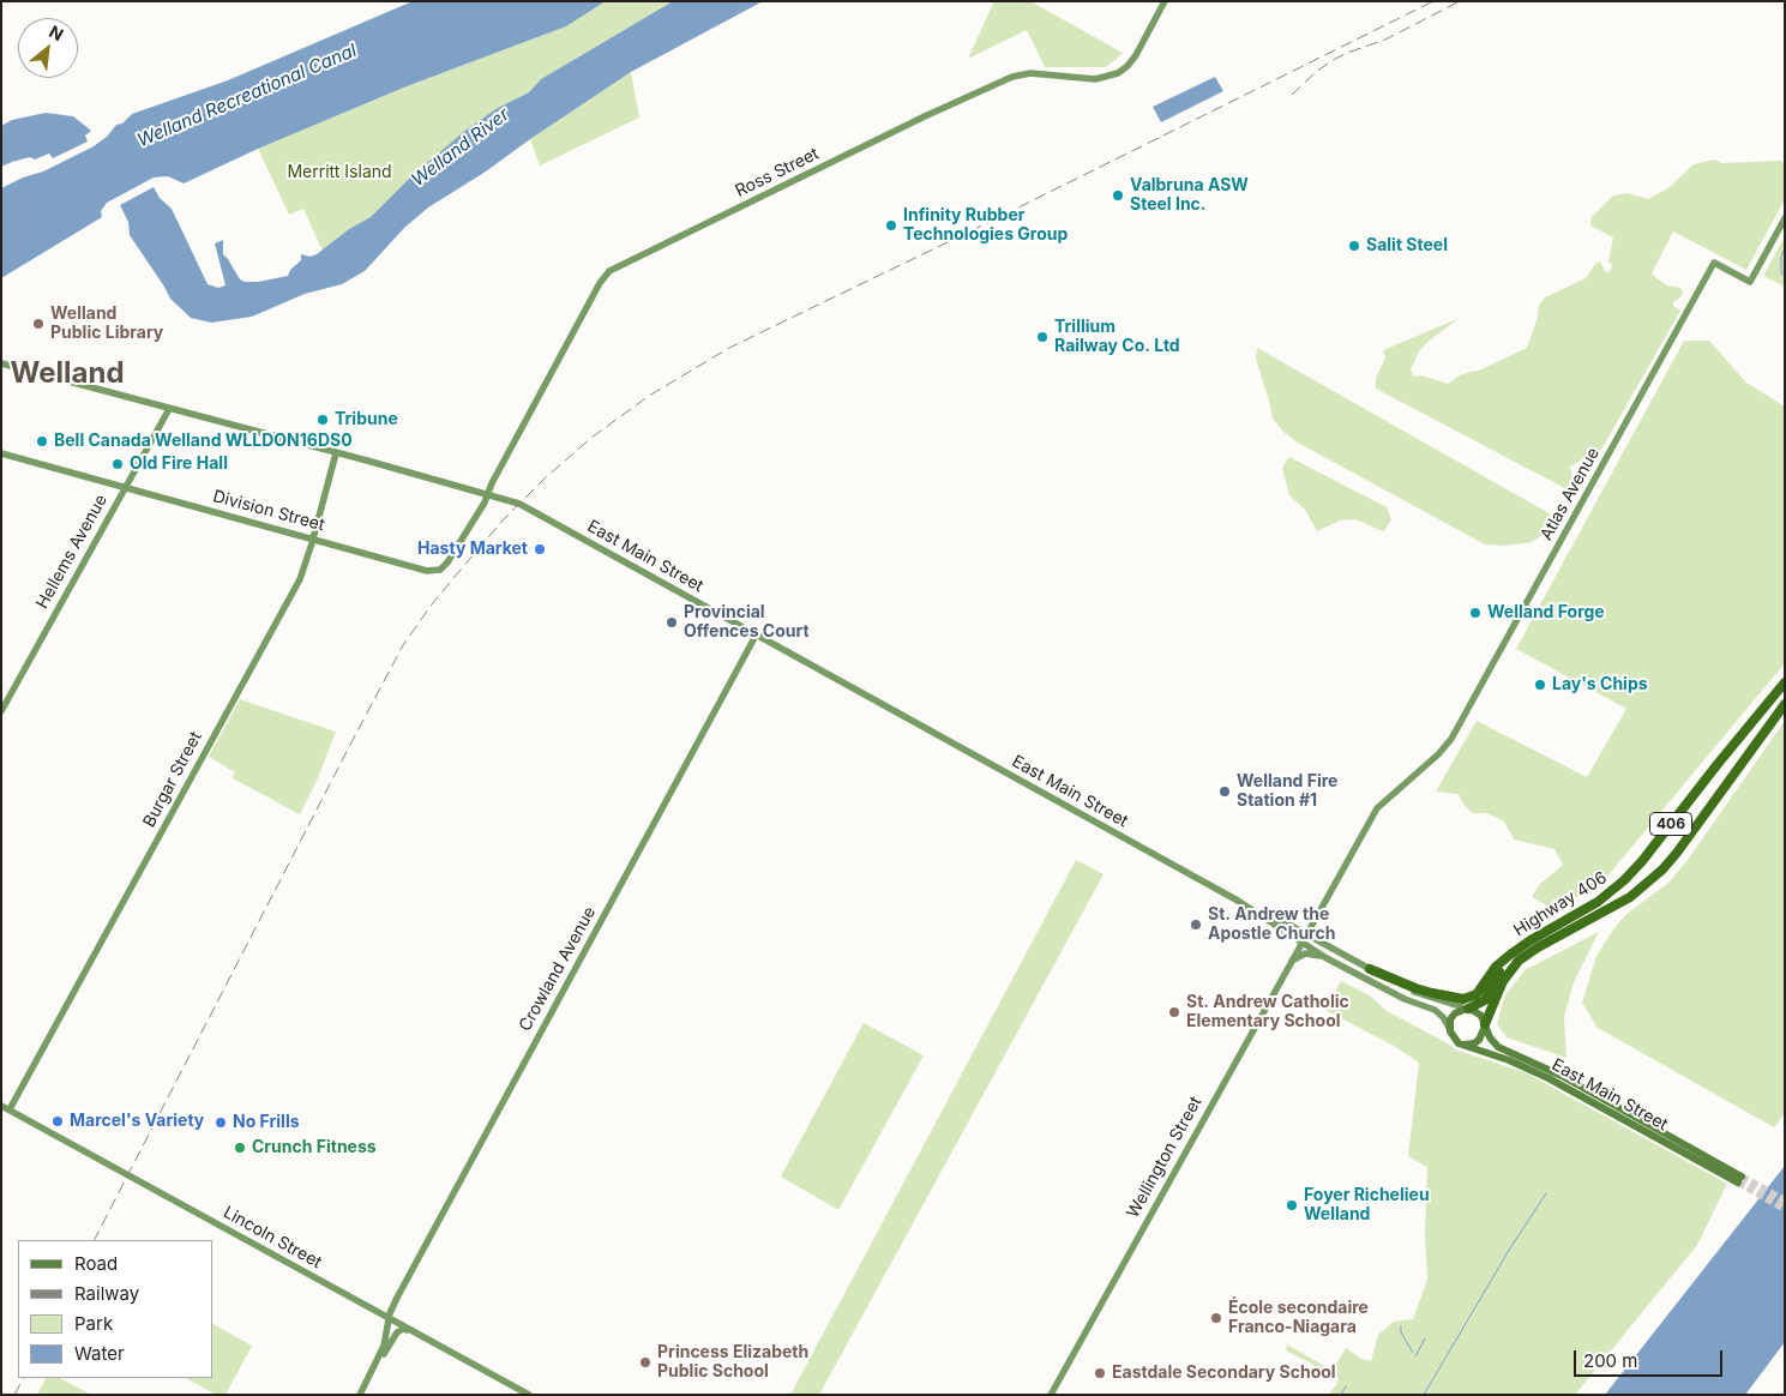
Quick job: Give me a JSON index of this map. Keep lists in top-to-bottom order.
{
  "streets": {
    "highway": ["406", "Highway 406"],
    "main road": [
      "Ross Street",
      "Atlas Avenue",
      "Division Street",
      "Hellems Avenue",
      "East Main Street",
      "Burgar Street",
      "Crowland Avenue",
      "Wellington Street",
      "Lincoln Street"
    ]
  },
  "crossings": [
    ["Ross Street", "Division Street"],
    ["Ross Street", "East Main Street"],
    ["Atlas Avenue", "East Main Street"],
    ["Atlas Avenue", "Wellington Street"],
    ["Division Street", "Hellems Avenue"],
    ["Division Street", "East Main Street"],
    ["Division Street", "Burgar Street"],
    ["Hellems Avenue", "East Main Street"],
    ["East Main Street", "Burgar Street"],
    ["East Main Street", "Highway 406"],
    ["East Main Street", "Crowland Avenue"],
    ["East Main Street", "Wellington Street"],
    ["Burgar Street", "Lincoln Street"],
    ["Crowland Avenue", "Lincoln Street"]
  ],
  "districts": ["Welland"],
  "water": ["Welland Recreational Canal", "Welland River"],
  "parks": ["Merritt Island"],
  "places": [
    "Valbruna ASW Steel Inc.",
    "Infinity Rubber Technologies Group",
    "Salit Steel",
    "Welland Public Library",
    "Trillium Railway Co. Ltd",
    "Tribune",
    "Bell Canada Welland WLLDON16DS0",
    "Old Fire Hall",
    "Hasty Market",
    "Welland Forge",
    "Provincial Offences Court",
    "Lay's Chips",
    "Welland Fire Station #1",
    "St. Andrew the Apostle Church",
    "St. Andrew Catholic Elementary School",
    "Marcel's Variety",
    "No Frills",
    "Crunch Fitness",
    "Foyer Richelieu Welland",
    "École secondaire Franco-Niagara",
    "Princess Elizabeth Public School",
    "Eastdale Secondary School"
  ],
  "legend": [
    "Road",
    "Railway",
    "Park",
    "Water"
  ],
  "scale_bar": "200 m",
  "north": "top right"
}
